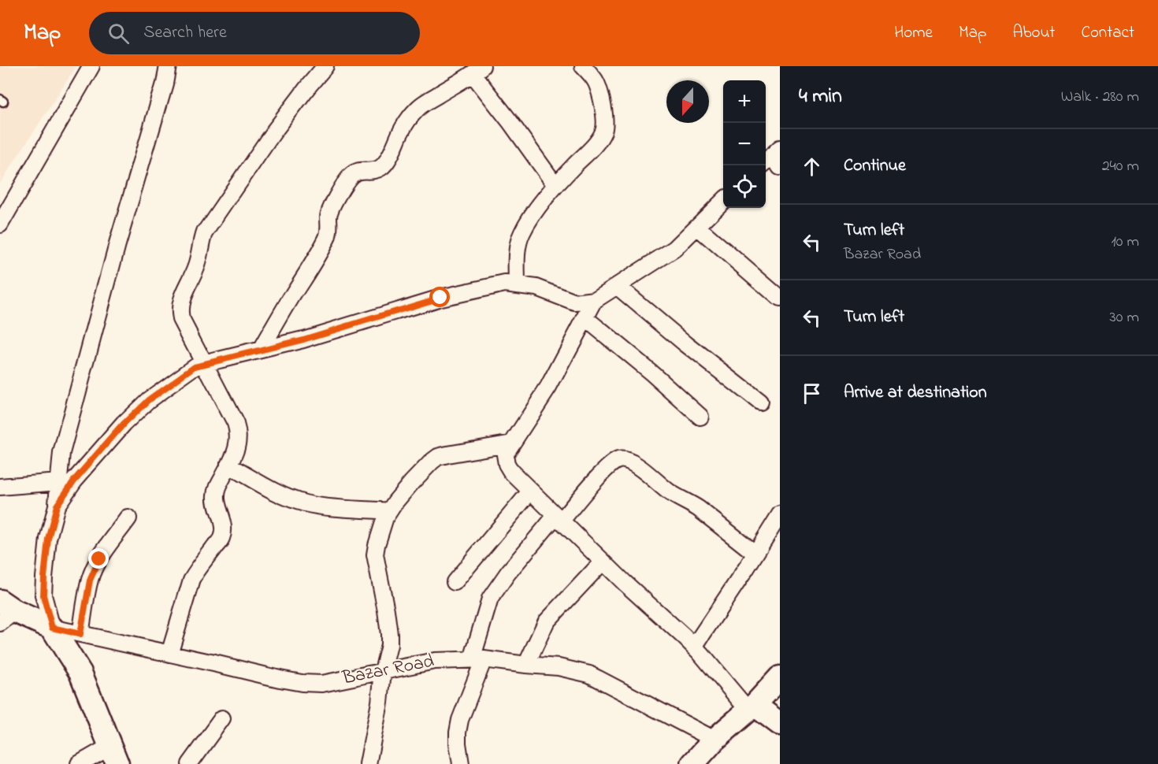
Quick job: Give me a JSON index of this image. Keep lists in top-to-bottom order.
{
  "streets": {
    "street": ["Bazar Road"]
  },
  "north": "bottom",
  "page": {
    "header": "Map",
    "search": "Search here",
    "nav": [
      "Home",
      "Map",
      "About",
      "Contact"
    ],
    "heading": ["4 min", "Walk · 280 m"],
    "map_buttons": ["+", "−"],
    "list": [
      ["Continue", "240 m"],
      ["Turn left", "Bazar Road", "10 m"],
      ["Turn left", "30 m"],
      "Arrive at destination"
    ]
  }
}
